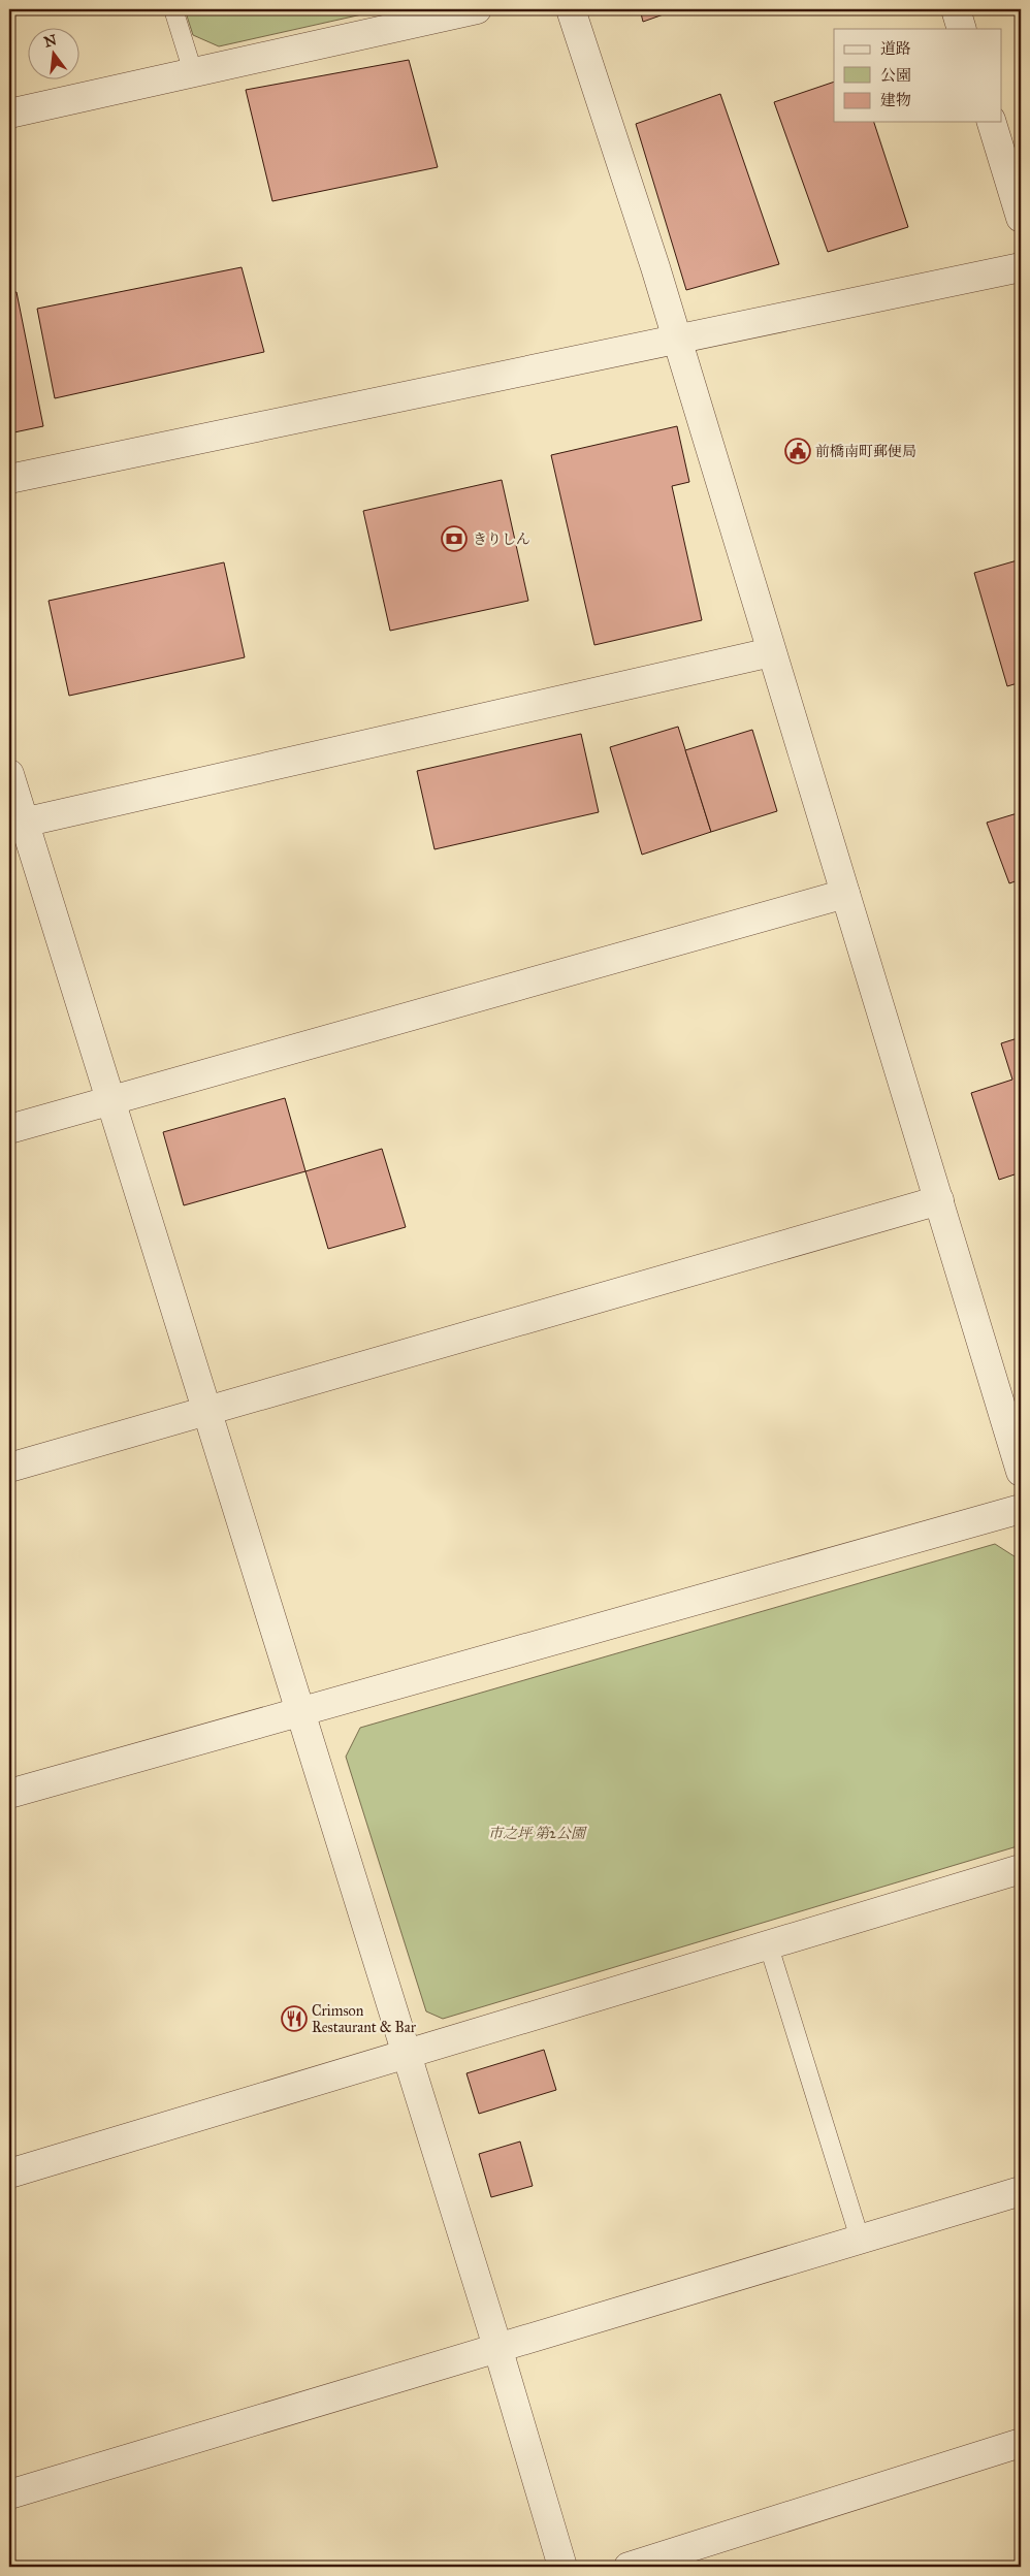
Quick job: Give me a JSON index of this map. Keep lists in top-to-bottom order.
{
  "parks": ["市之坪 第2公園"],
  "places": {
    "public building": ["前橋南町郵便局"],
    "bank": ["きりしん"],
    "restaurant": ["Crimson Restaurant & Bar"]
  },
  "legend": ["道路", "公園", "建物"],
  "north": "top"
}
